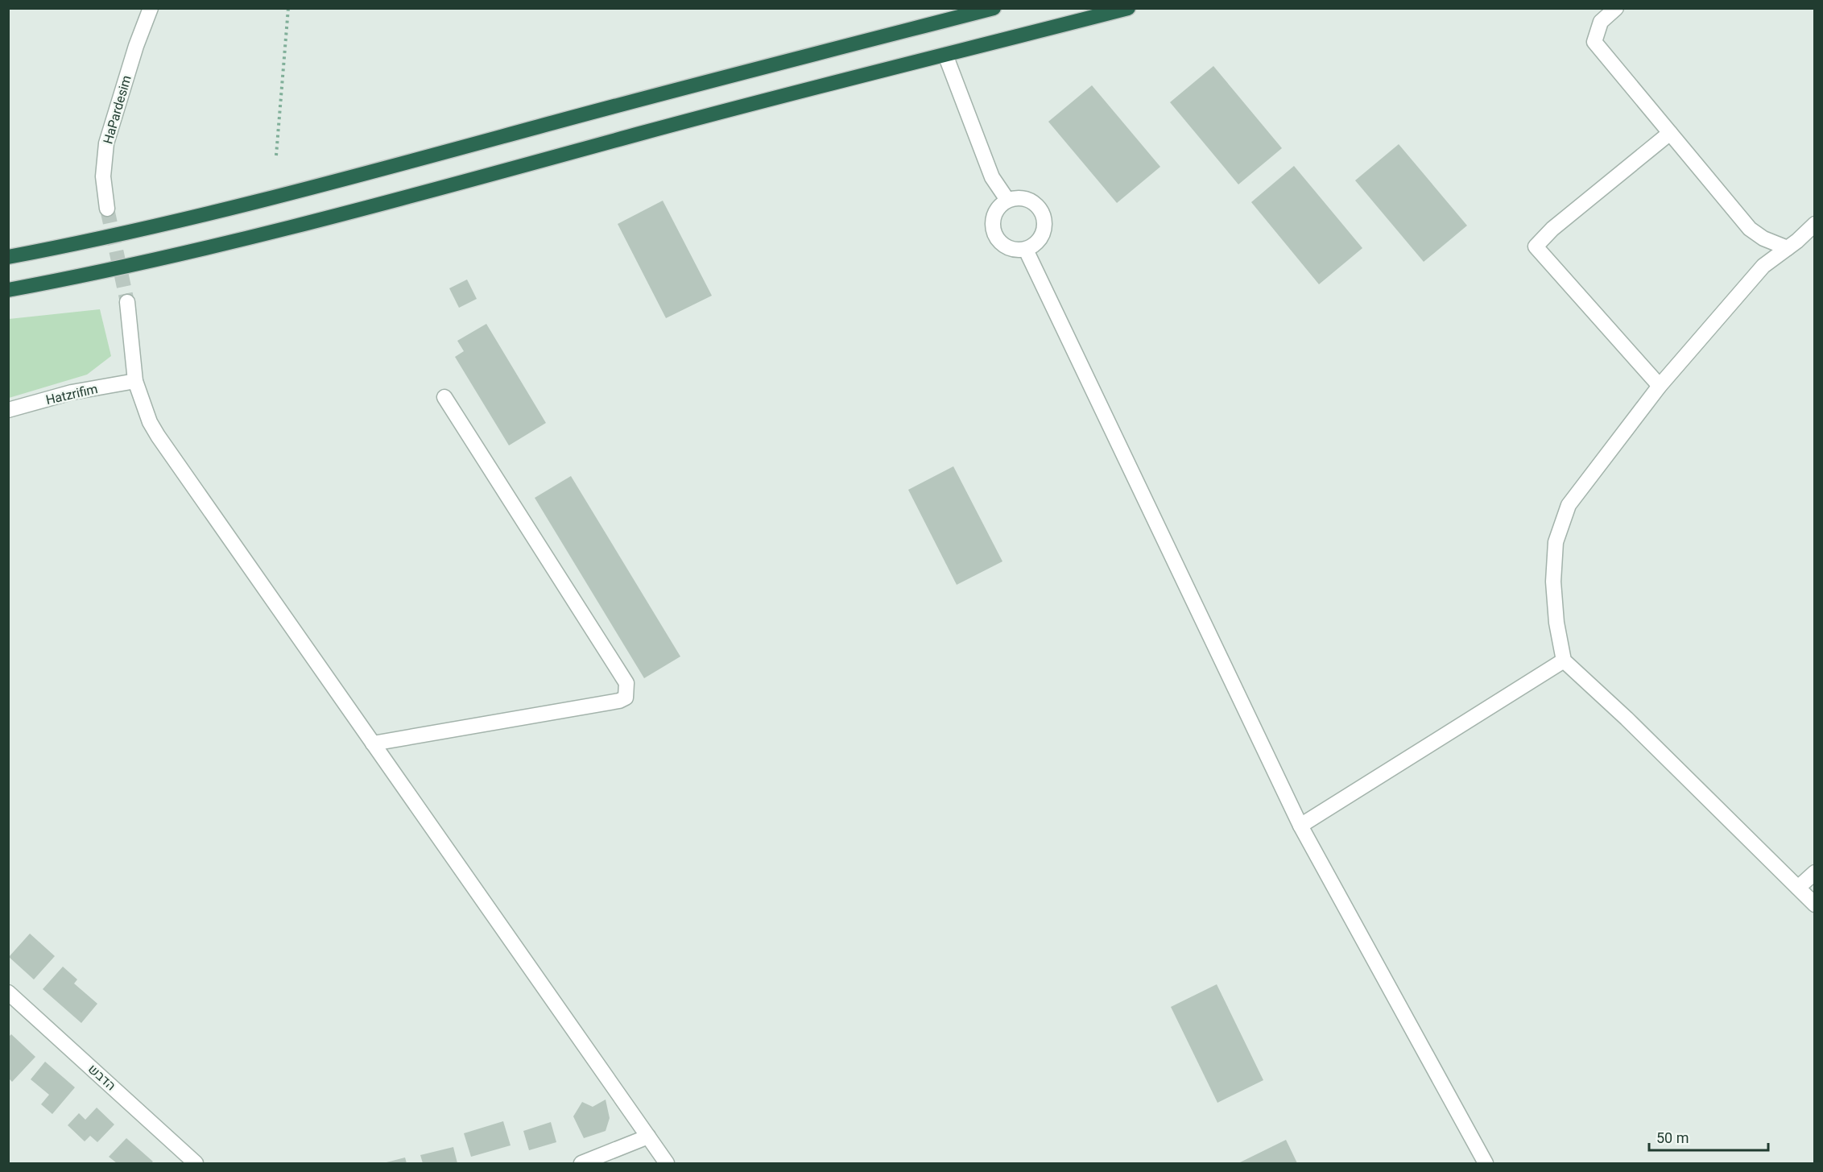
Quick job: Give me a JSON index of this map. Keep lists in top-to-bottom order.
{
  "streets": {
    "street": ["HaPardesim", "Hatzrifim", "הדבש"]
  },
  "scale_bar": "50 m"
}
